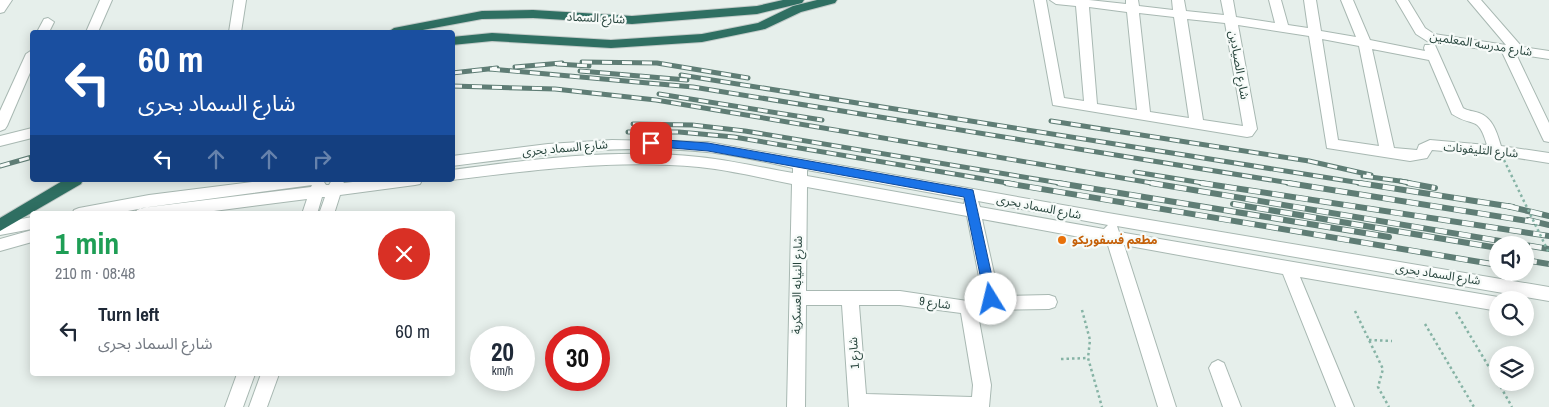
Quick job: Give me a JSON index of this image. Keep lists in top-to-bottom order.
{
  "streets": {
    "highway": ["شارع السماد"],
    "street": [
      "شارع مدرسه المعلمين",
      "شارع الصيادين",
      "شارع السماد بحرى",
      "شارع التليفونات",
      "شارع النيابه العسكرية",
      "شارع 9",
      "شارع 1"
    ]
  },
  "crossings": [
    ["شارع السماد بحرى", "شارع النيابه العسكرية"],
    ["شارع النيابه العسكرية", "شارع 9"],
    ["شارع 9", "شارع 1"]
  ],
  "places": ["مطعم فسفوريكو"],
  "page": {
    "turn": ["60 m", "شارع السماد بحرى"],
    "heading": ["1 min", "210 m · 08:48"],
    "list": [
      {
        "name": "Turn left",
        "note": "شارع السماد بحرى",
        "value": "60 m"
      }
    ],
    "speed": "20 km/h",
    "limit": "30"
  }
}
